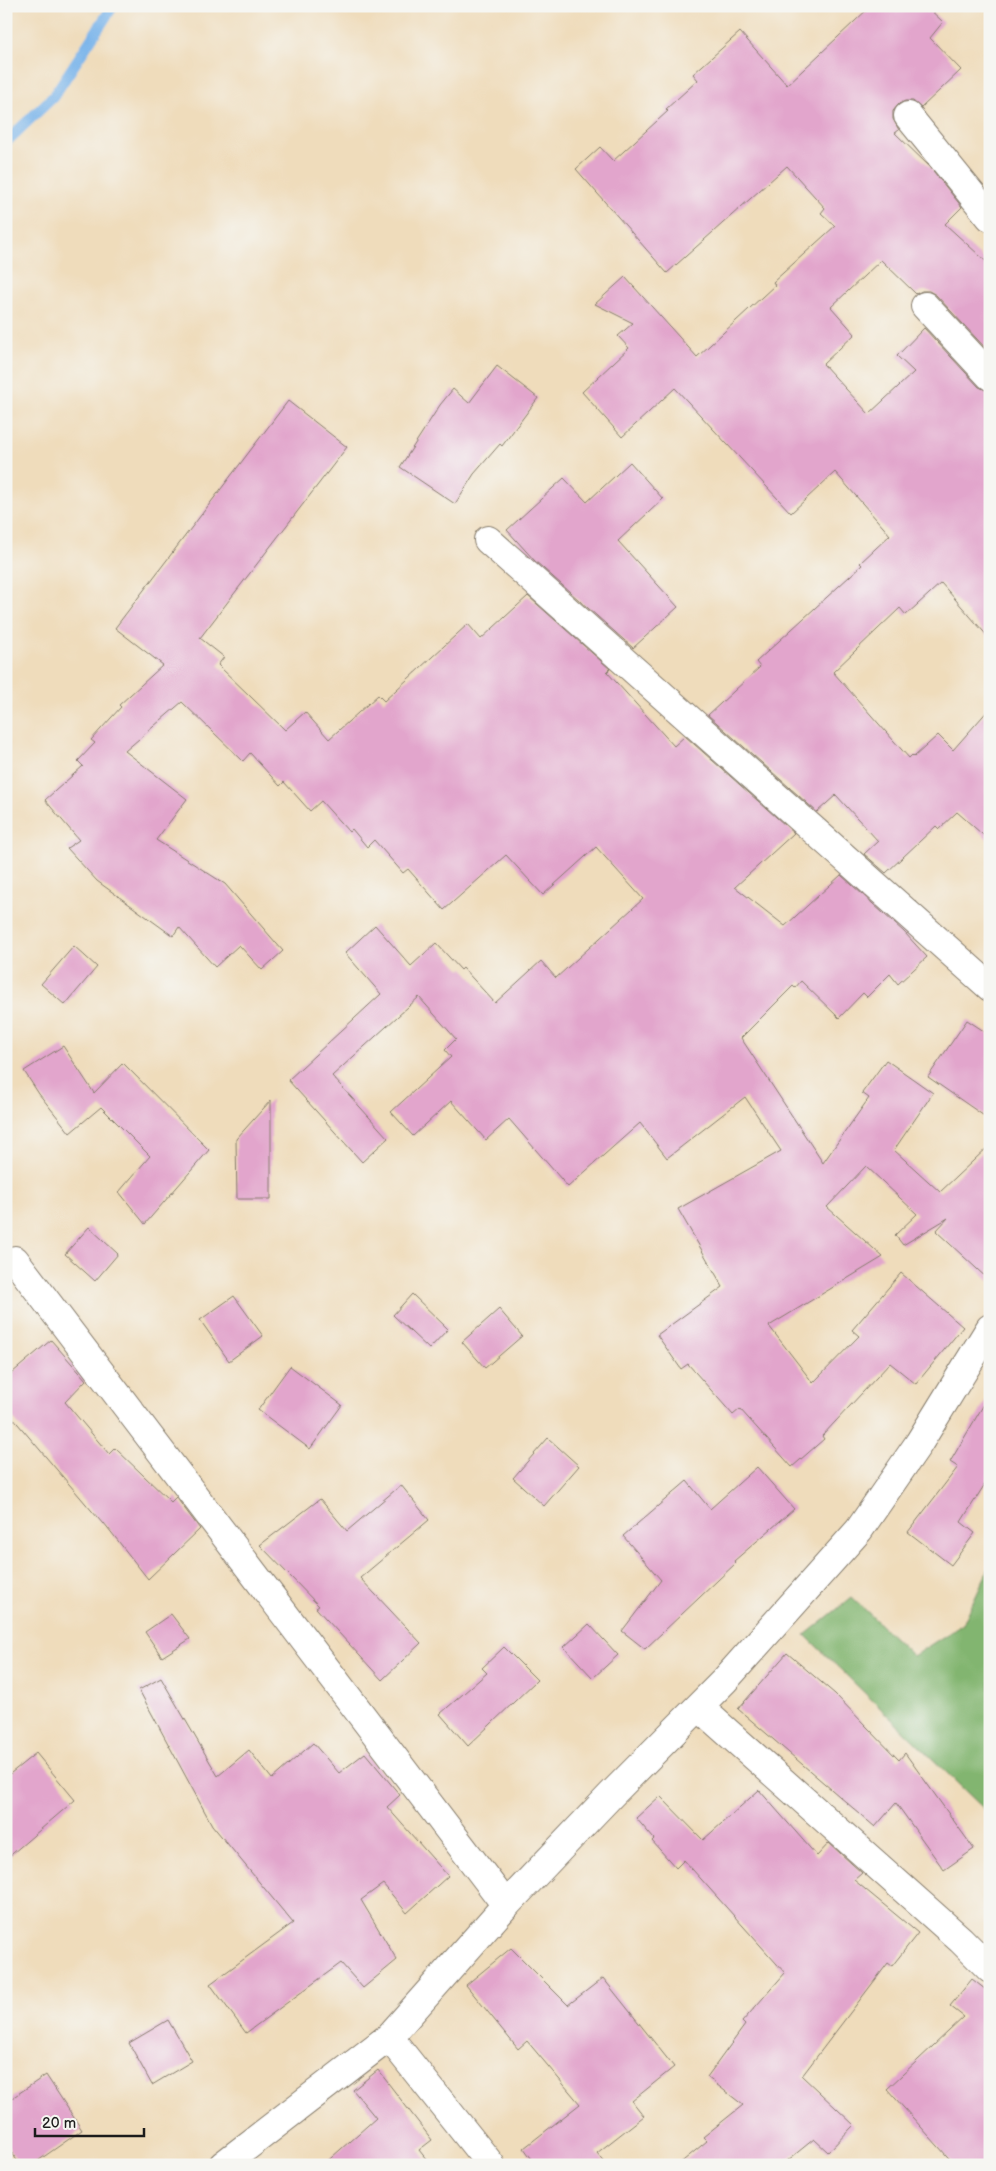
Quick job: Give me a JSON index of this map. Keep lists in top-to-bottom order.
{
  "scale_bar": "20 m"
}
